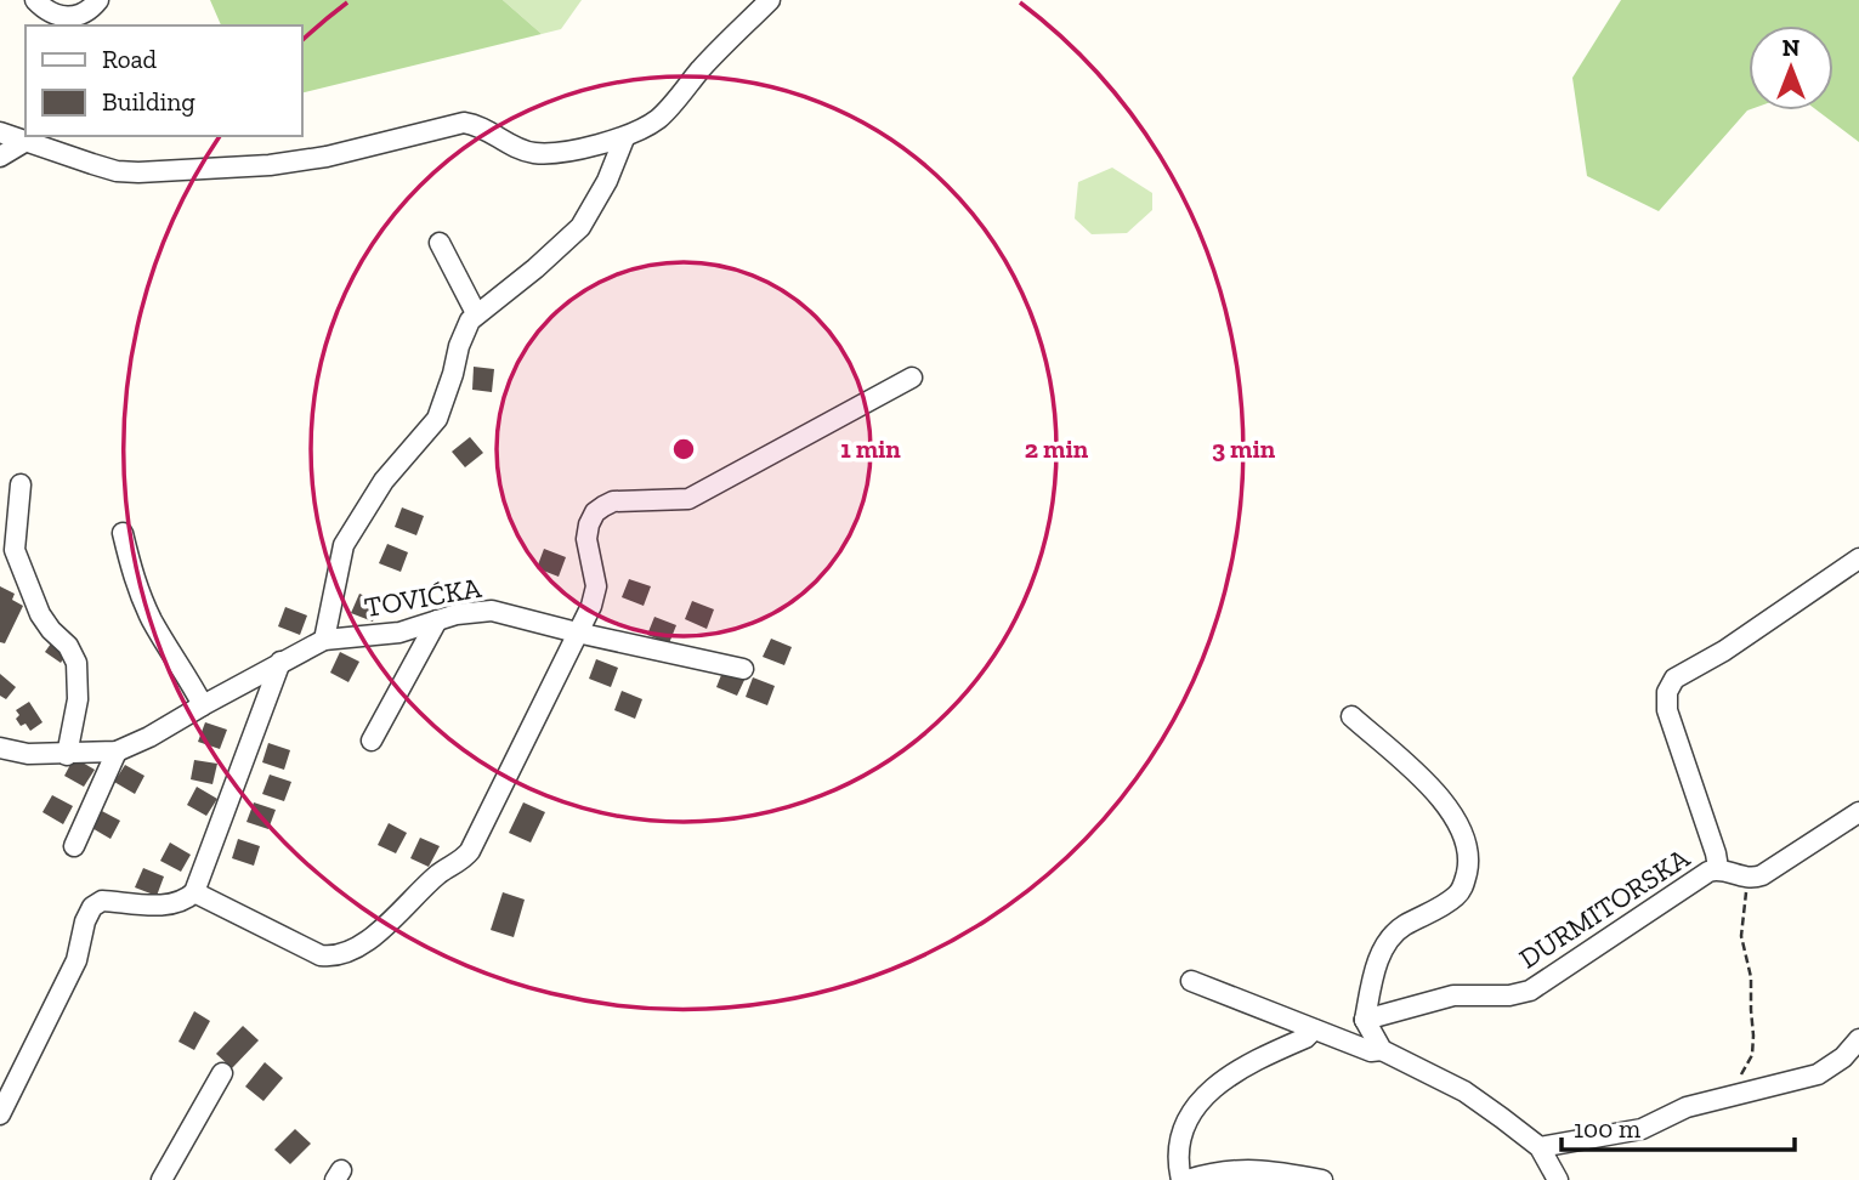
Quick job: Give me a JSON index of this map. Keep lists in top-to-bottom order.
{
  "streets": {
    "street": ["TOVIĆKA", "DURMITORSKA"]
  },
  "legend": ["Road", "Building"],
  "scale_bar": "100 m",
  "north": "top",
  "rings": ["1 min", "2 min", "3 min"]
}
